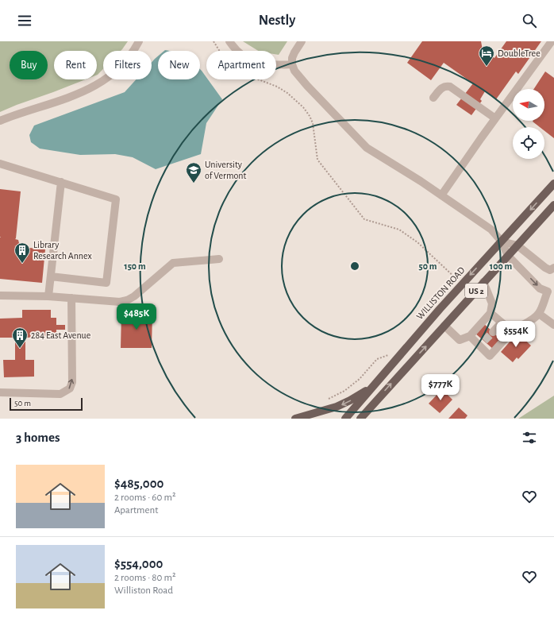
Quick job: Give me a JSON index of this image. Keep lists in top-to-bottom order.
{
  "streets": {
    "main road": ["US 2", "WILLISTON ROAD"]
  },
  "places": {
    "hotel": ["DoubleTree"],
    "school or university": ["University of Vermont"],
    "building": ["Library Research Annex", "284 East Avenue"]
  },
  "scale_bar": "50 m",
  "north": "left",
  "page": {
    "header": "Nestly",
    "chip": [
      "Buy",
      "Rent",
      "Filters",
      "New",
      "Apartment"
    ],
    "price": ["$485K", "$554K", "$777K"],
    "scale": "50 m",
    "heading": "3 homes",
    "list": [
      {
        "name": "$485,000",
        "note": "2 rooms · 60 m² · Apartment"
      },
      {
        "name": "$554,000",
        "note": "2 rooms · 80 m² · Williston Road"
      }
    ]
  },
  "rings": ["50 m", "100 m", "150 m"]
}
